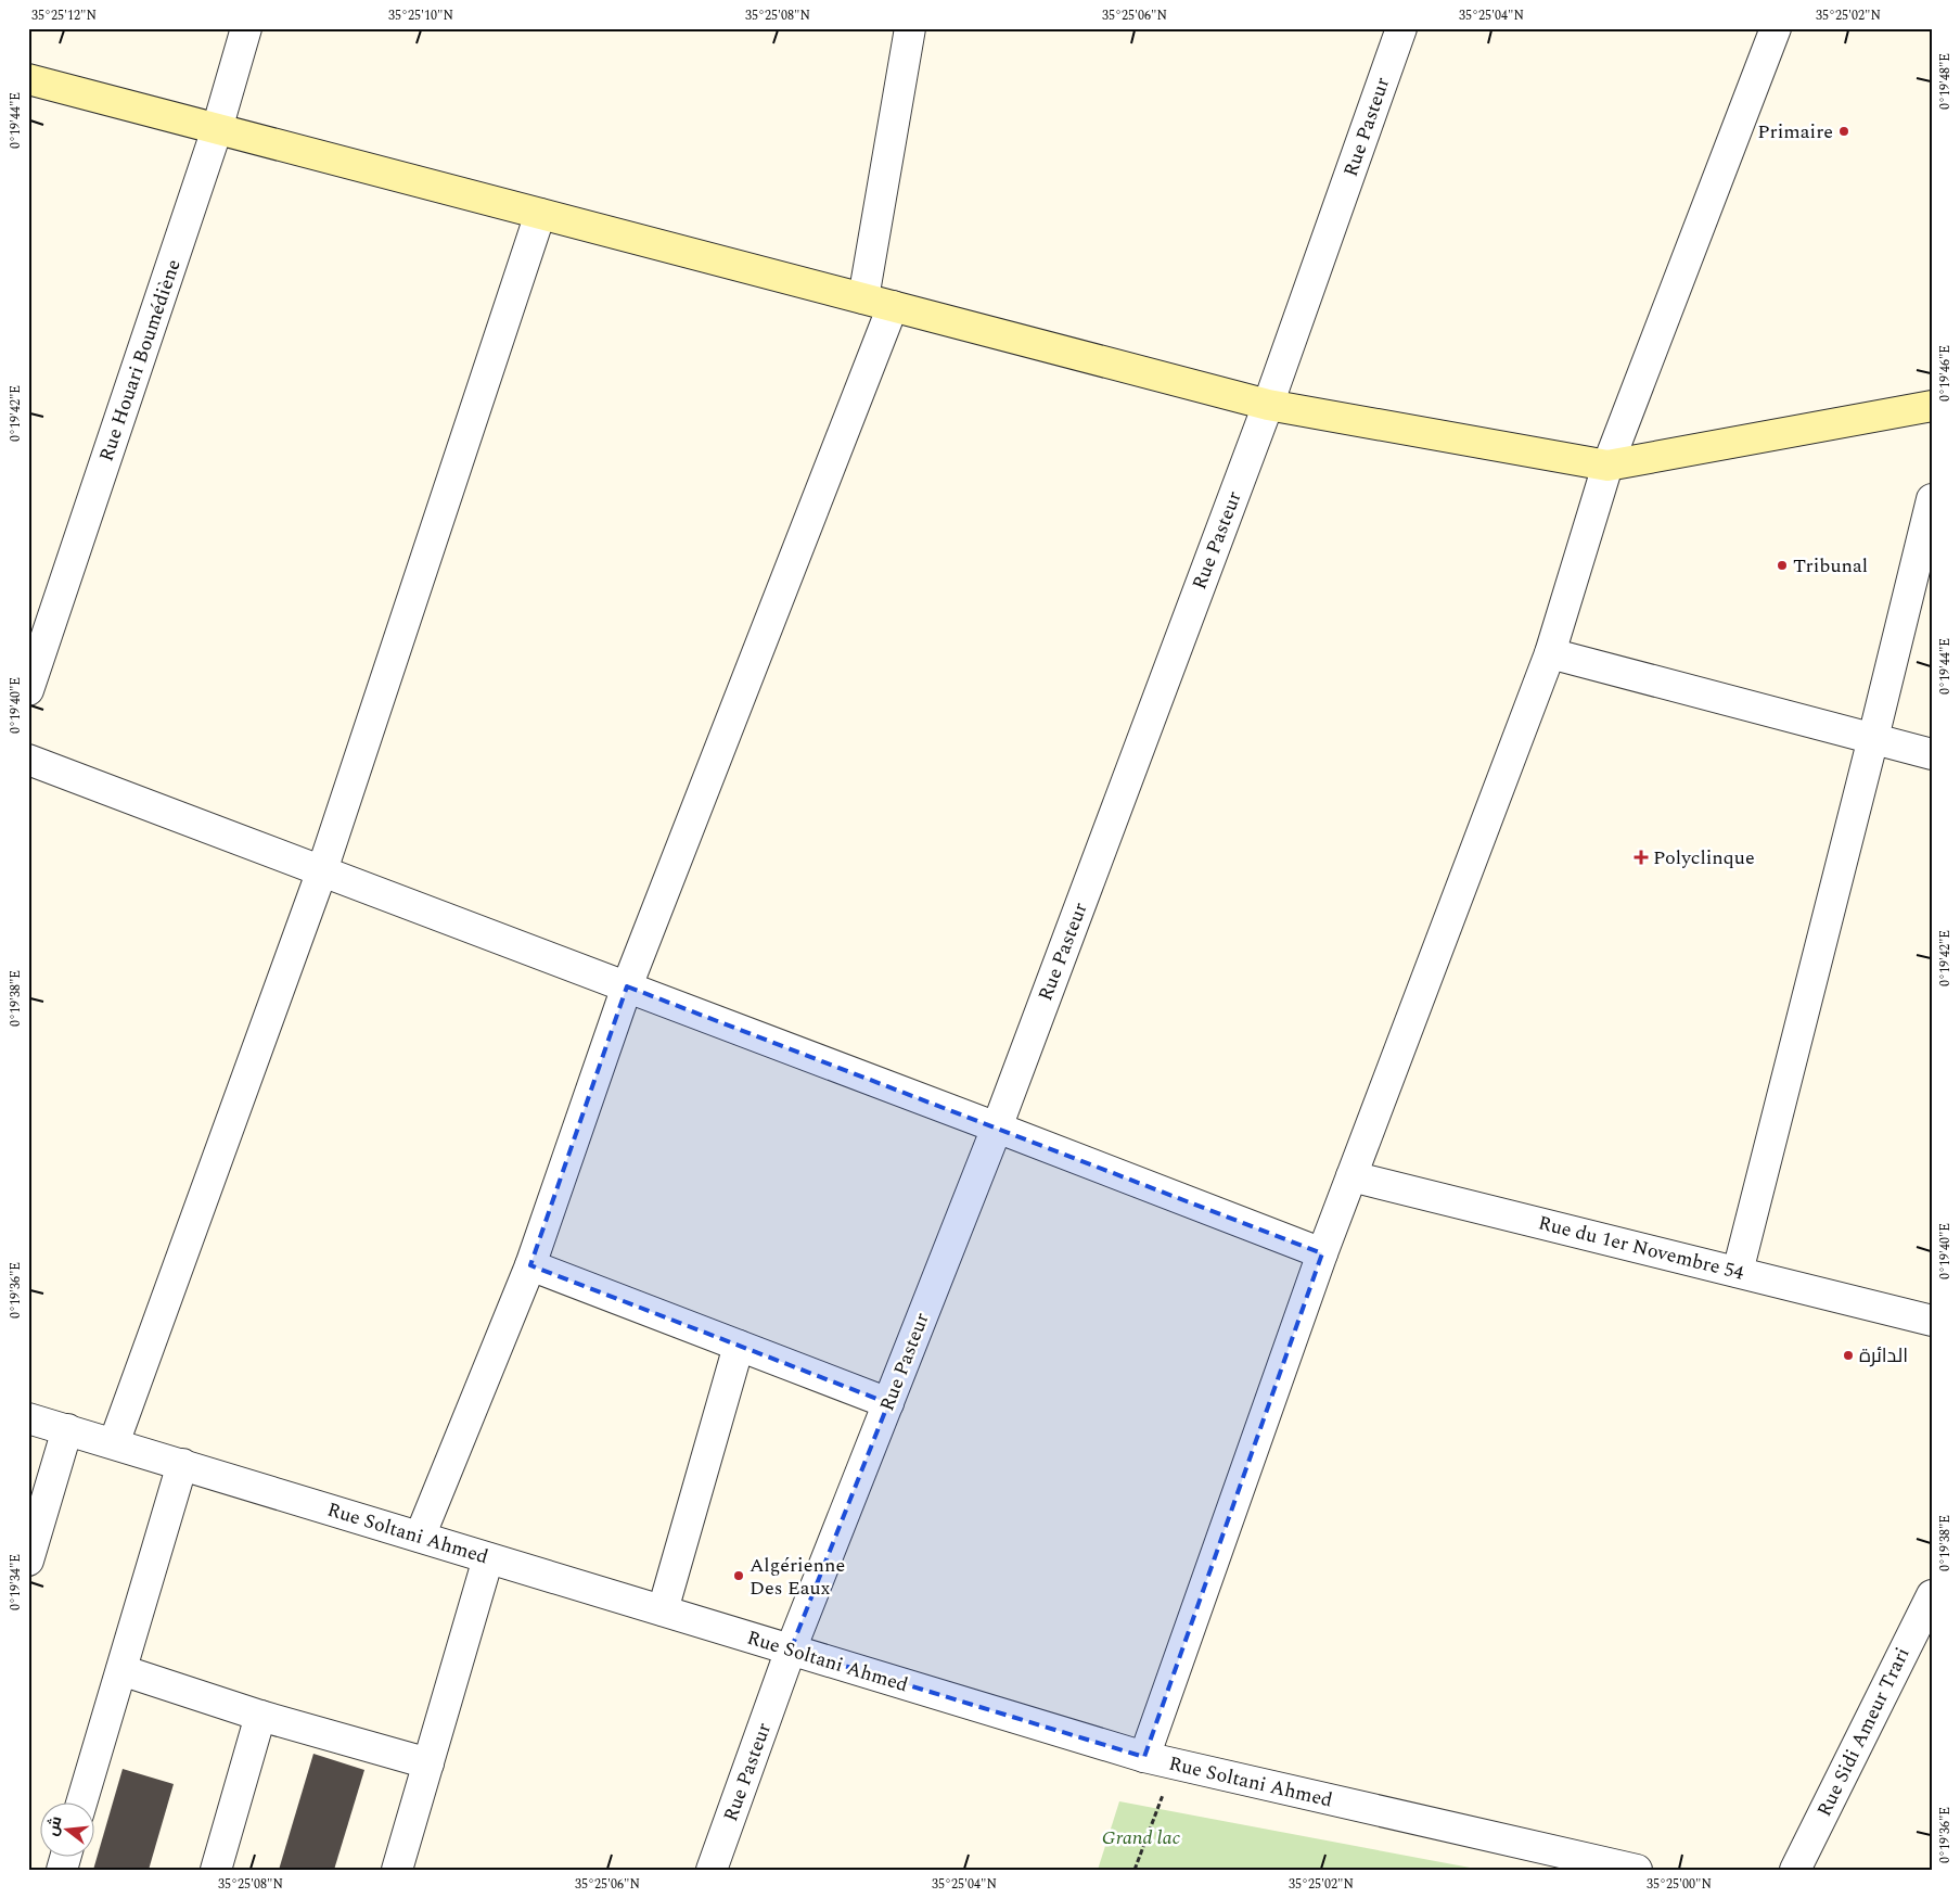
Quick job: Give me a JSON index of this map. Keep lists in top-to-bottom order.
{
  "streets": {
    "street": [
      "Rue Pasteur",
      "Rue Houari Boumédiène",
      "Rue du 1er Novembre 54",
      "Rue Soltani Ahmed",
      "Rue Sidi Ameur Trari"
    ]
  },
  "crossings": [
    ["Rue Pasteur", "Rue Soltani Ahmed"]
  ],
  "parks": ["Grand lac"],
  "places": {
    "other": [
      "Primaire",
      "Tribunal",
      "الدائرة",
      "Algérienne Des Eaux"
    ],
    "health": ["Polyclinque"]
  },
  "north": "left",
  "coordinates": [
    "35°25'12\"N",
    "35°25'10\"N",
    "35°25'08\"N",
    "35°25'06\"N",
    "35°25'04\"N",
    "35°25'02\"N",
    "0°19'48\"E",
    "0°19'44\"E",
    "0°19'46\"E",
    "0°19'42\"E",
    "0°19'40\"E",
    "0°19'38\"E",
    "0°19'36\"E",
    "0°19'34\"E",
    "35°25'00\"N"
  ]
}
